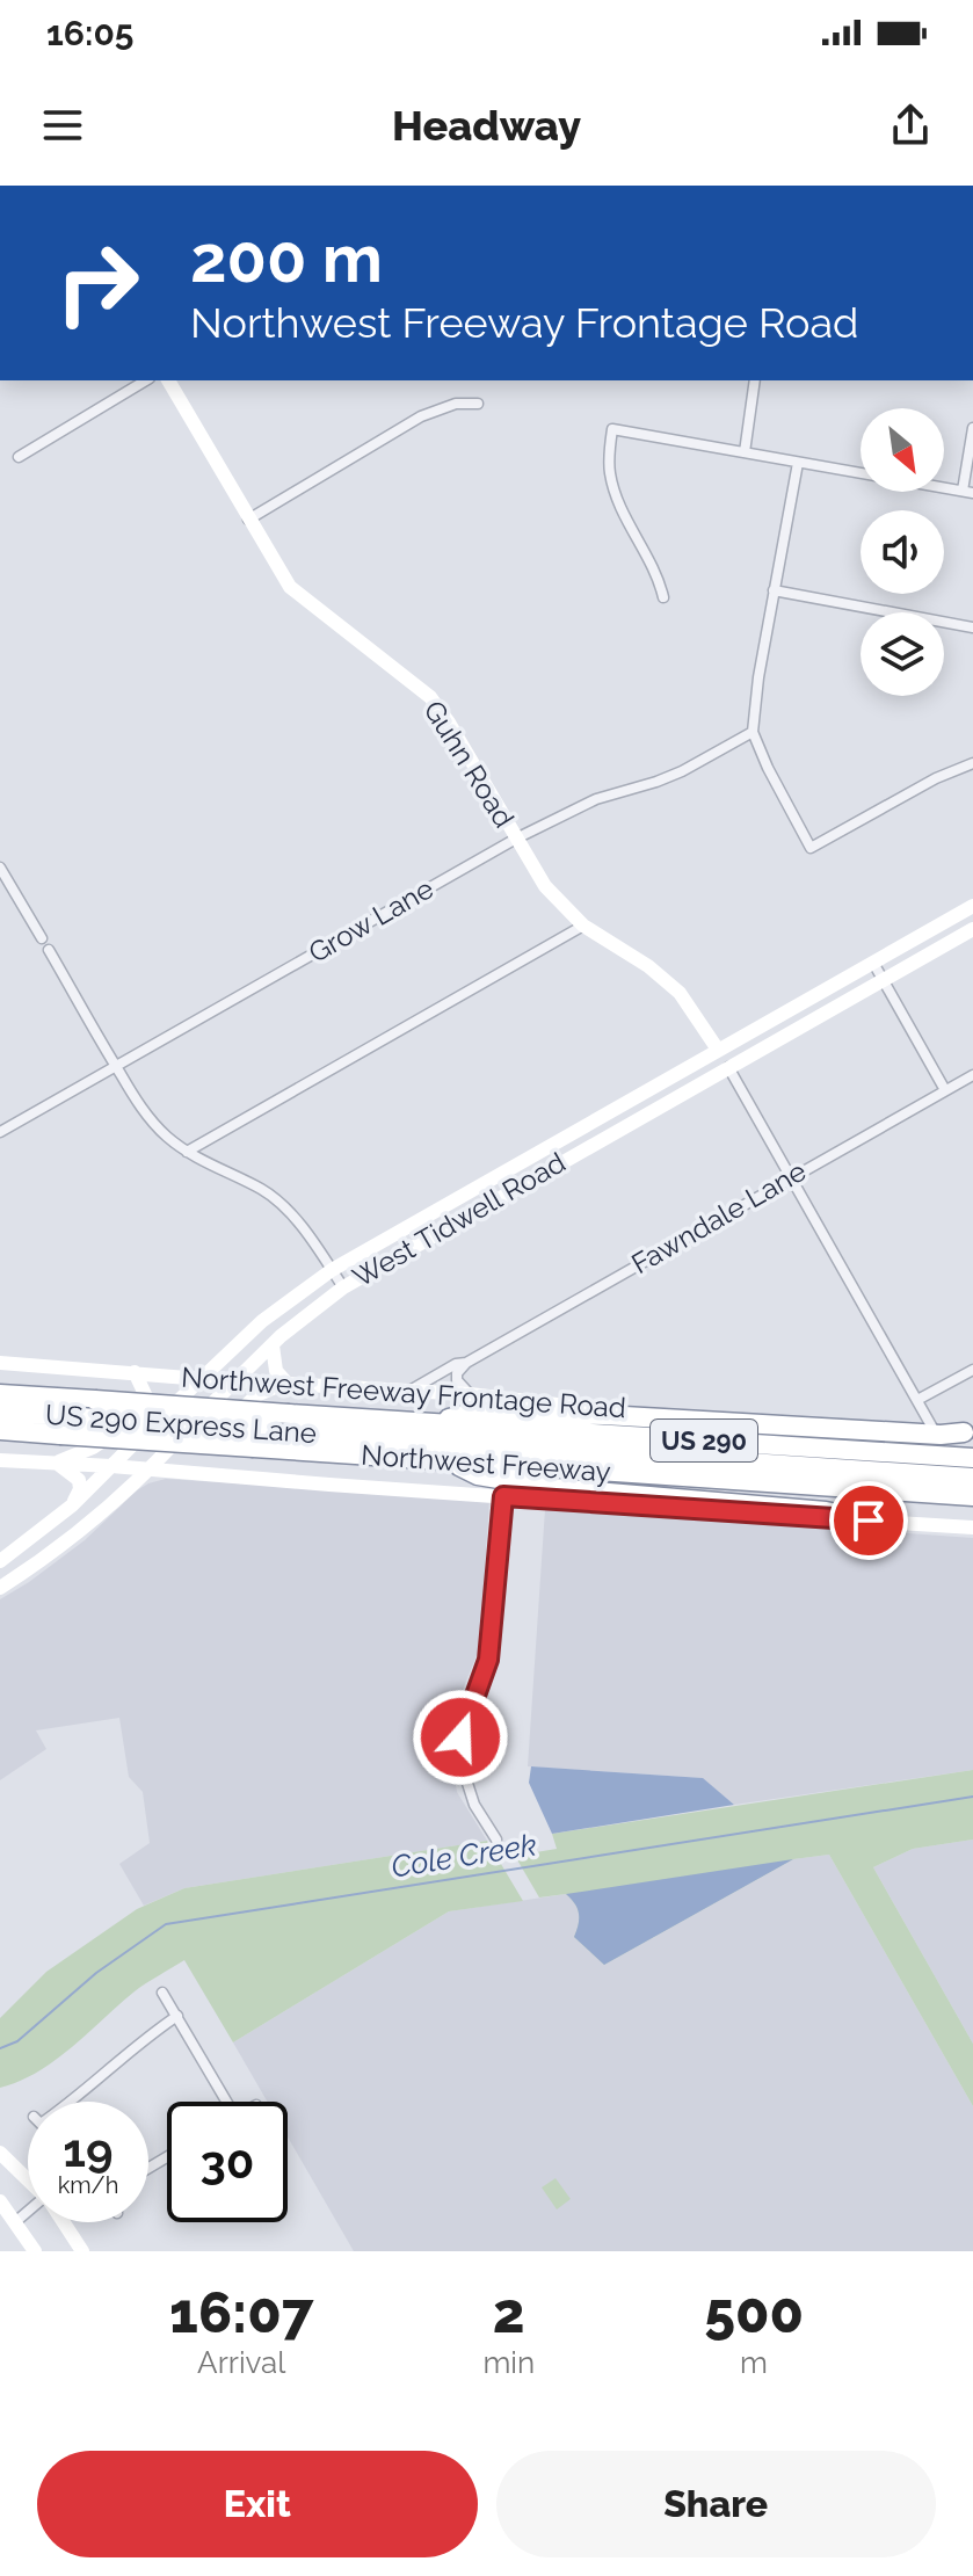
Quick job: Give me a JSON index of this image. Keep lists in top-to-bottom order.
{
  "streets": {
    "highway": ["US 290 Express Lane", "US 290", "Northwest Freeway"],
    "main road": ["Guhn Road", "West Tidwell Road", "Northwest Freeway Frontage Road"],
    "street": ["Grow Lane", "Fawndale Lane"]
  },
  "crossings": [
    ["Guhn Road", "Grow Lane"],
    ["Guhn Road", "West Tidwell Road"],
    ["Fawndale Lane", "Northwest Freeway Frontage Road"],
    ["West Tidwell Road", "Northwest Freeway Frontage Road"]
  ],
  "water": ["Cole Creek"],
  "north": "bottom right",
  "page": {
    "status": "16:05",
    "header": "Headway",
    "turn": ["200 m", "Northwest Freeway Frontage Road"],
    "speed": "19 km/h",
    "limit": "30",
    "eta": [
      "16:07",
      "Arrival",
      "2",
      "min",
      "500",
      "m"
    ],
    "buttons": ["Exit", "Share"]
  }
}
